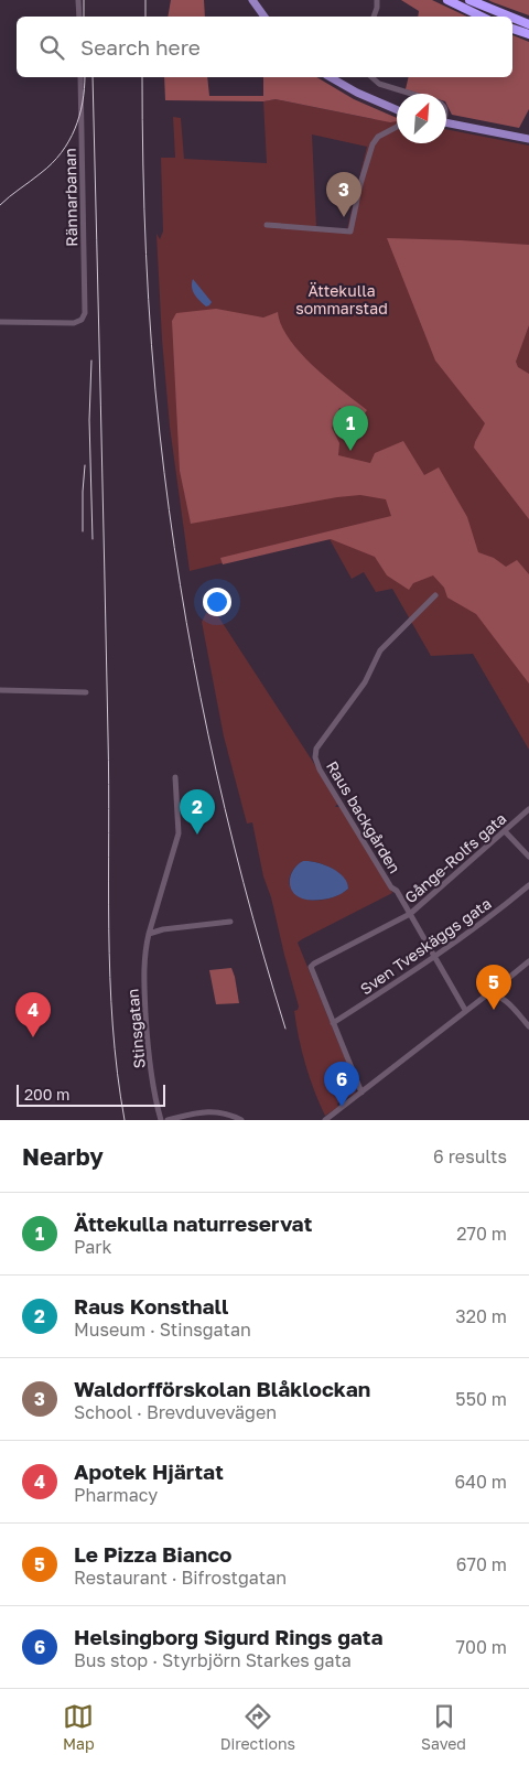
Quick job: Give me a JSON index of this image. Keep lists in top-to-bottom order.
{
  "streets": {
    "street": [
      "Rännarbanan",
      "Raus backgården",
      "Gånge-Rolfs gata",
      "Sven Tveskäggs gata",
      "Stinsgatan"
    ]
  },
  "crossings": [
    ["Raus backgården", "Gånge-Rolfs gata"],
    ["Raus backgården", "Sven Tveskäggs gata"],
    ["Gånge-Rolfs gata", "Sven Tveskäggs gata"]
  ],
  "parks": ["Ättekulla sommarstad"],
  "scale_bar": "200 m",
  "north": "top right",
  "page": {
    "search": "Search here",
    "pins": [
      "3",
      "1",
      "2",
      "5",
      "4",
      "6"
    ],
    "scale": "200 m",
    "heading": ["Nearby", "6 results"],
    "list": [
      {
        "mark": "1",
        "name": "Ättekulla naturreservat",
        "note": "Park",
        "value": "270 m"
      },
      {
        "mark": "2",
        "name": "Raus Konsthall",
        "note": "Museum · Stinsgatan",
        "value": "320 m"
      },
      {
        "mark": "3",
        "name": "Waldorfförskolan Blåklockan",
        "note": "School · Brevduvevägen",
        "value": "550 m"
      },
      {
        "mark": "4",
        "name": "Apotek Hjärtat",
        "note": "Pharmacy",
        "value": "640 m"
      },
      {
        "mark": "5",
        "name": "Le Pizza Bianco",
        "note": "Restaurant · Bifrostgatan",
        "value": "670 m"
      },
      {
        "mark": "6",
        "name": "Helsingborg Sigurd Rings gata",
        "note": "Bus stop · Styrbjörn Starkes gata",
        "value": "700 m"
      }
    ],
    "nav": ["Map", "Directions", "Saved"]
  }
}
